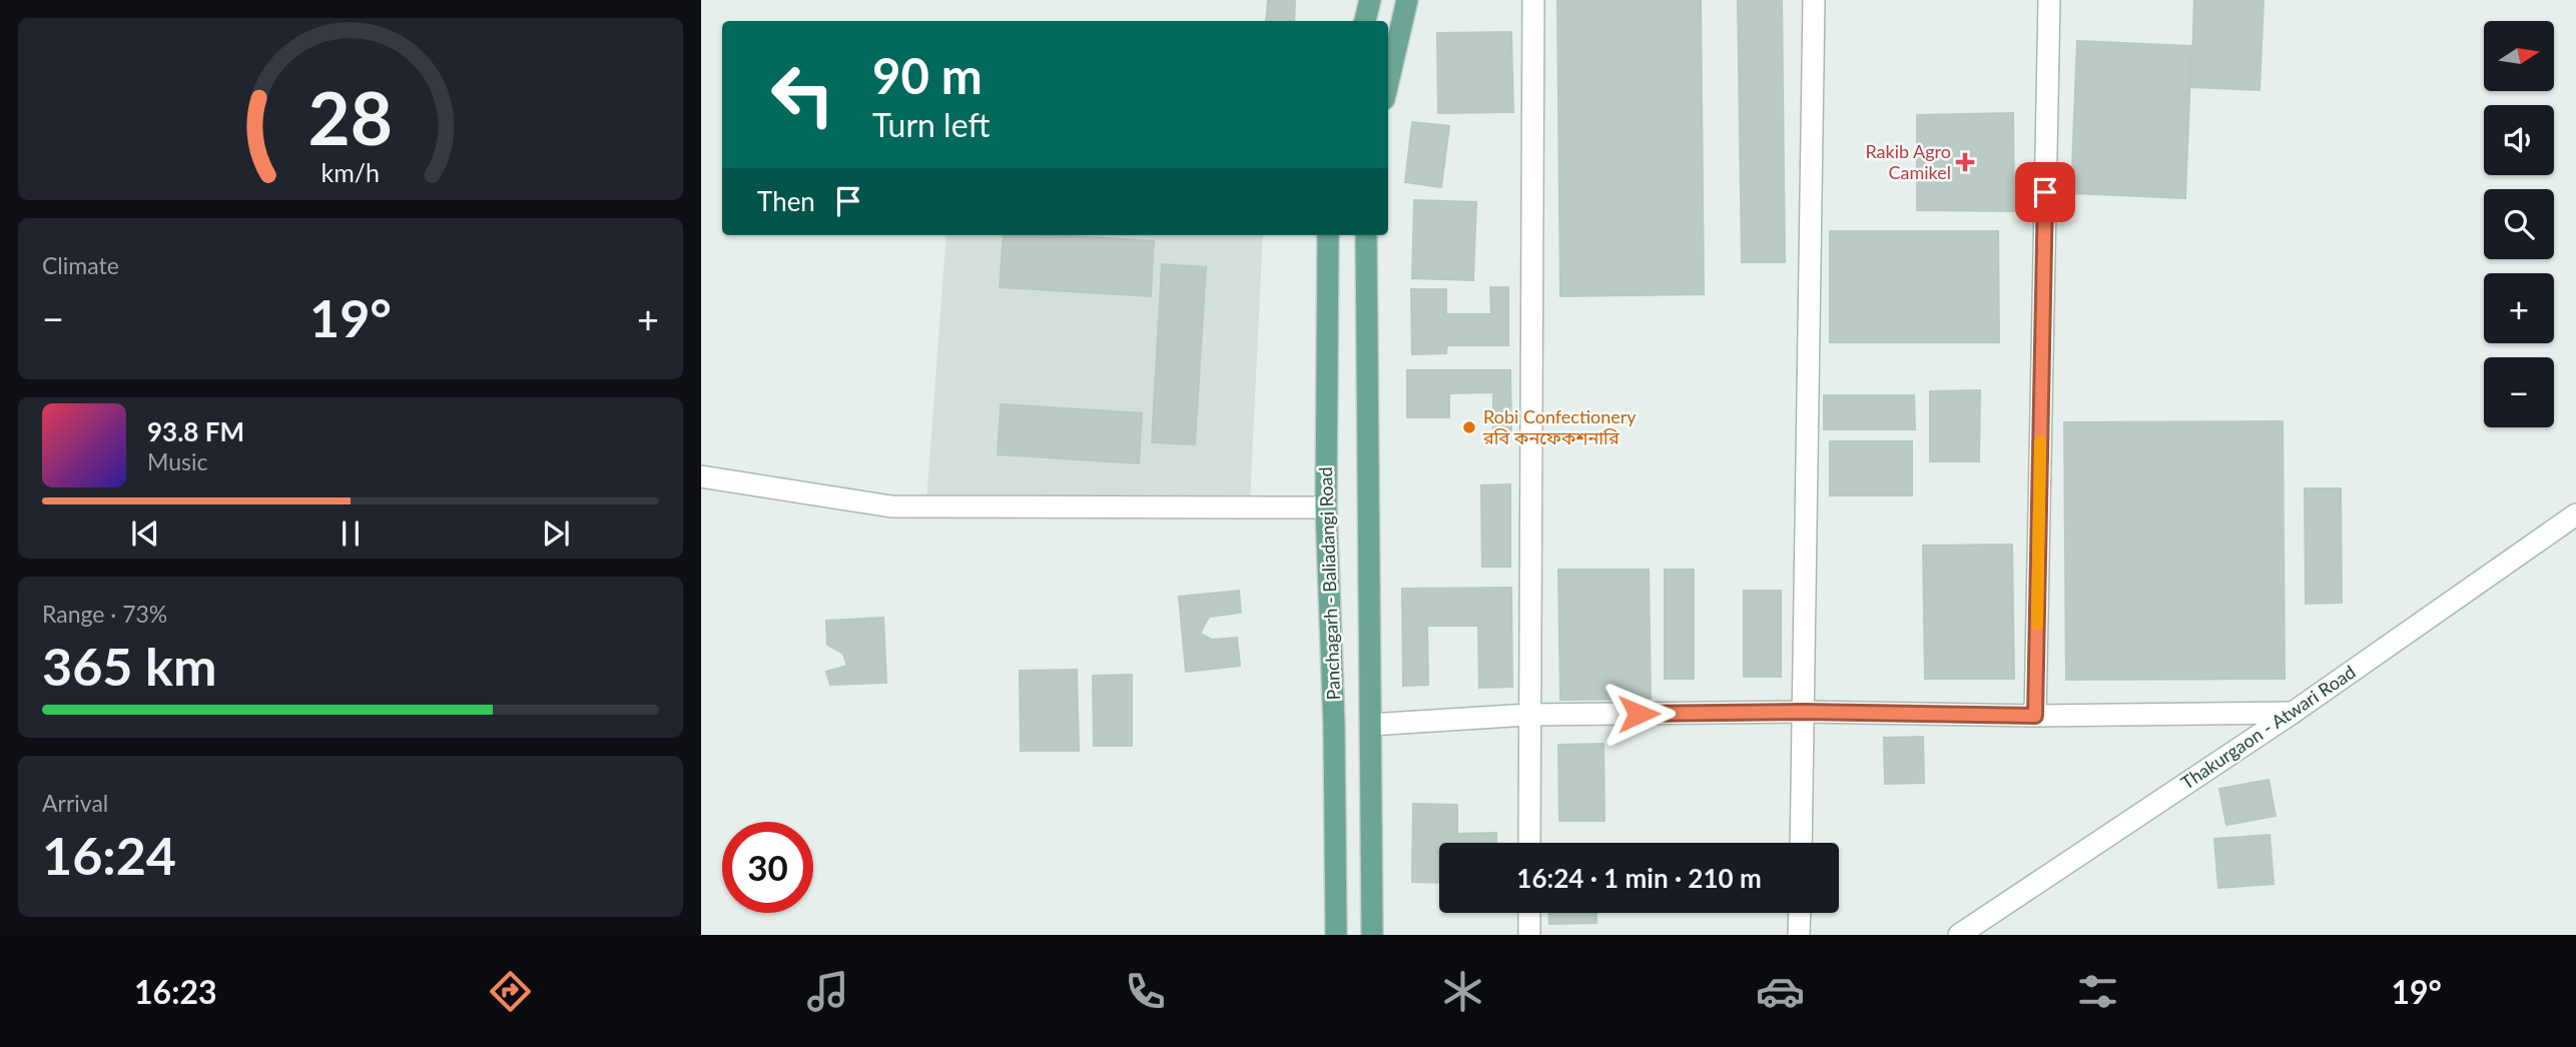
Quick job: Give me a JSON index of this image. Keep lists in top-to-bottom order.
{
  "streets": {
    "main road": ["Panchagarh - Baliadangi Road"],
    "street": ["Thakurgaon - Atwari Road"]
  },
  "places": {
    "health": ["Rakib Agro Camikel"],
    "other": ["Robi Confectionery রবি কনফেকশনারি"]
  },
  "north": "right",
  "page": {
    "map_buttons": ["+", "−"],
    "turn": ["90 m", "Turn left"],
    "then": "Then",
    "tile": [
      "Climate",
      ["Range · 73%", "365 km"],
      ["Arrival", "16:24"]
    ],
    "heat": ["−", "19°", "+"],
    "song": ["93.8 FM", "Music"],
    "limit": "30",
    "trip": "16:24 · 1 min · 210 m",
    "tabs": ["16:23", "19°"],
    "gauge": ["28", "km/h"]
  }
}
